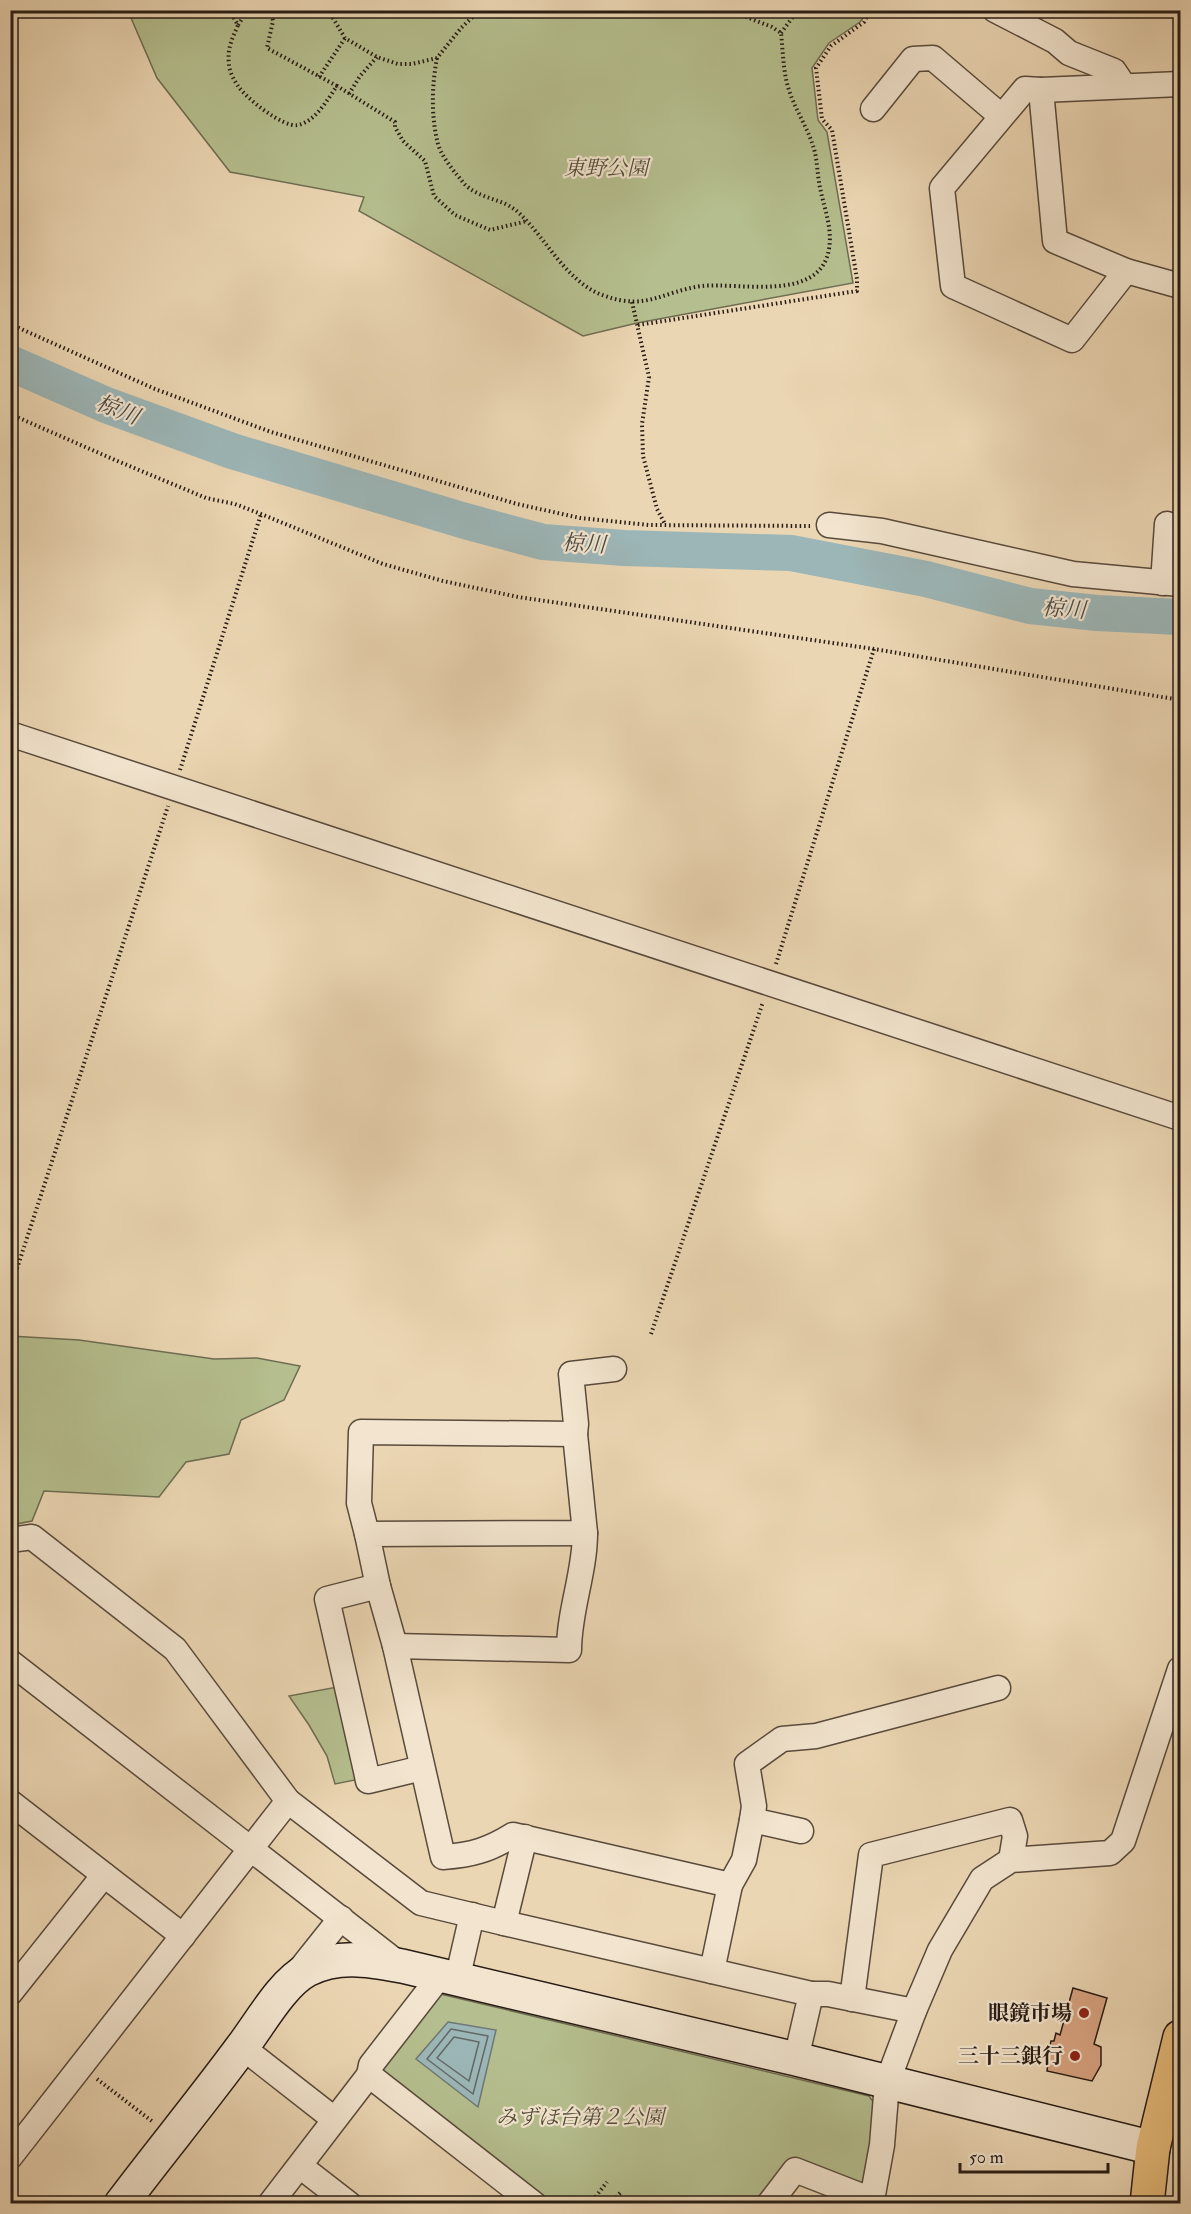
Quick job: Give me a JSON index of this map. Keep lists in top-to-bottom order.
{
  "water": ["椋川"],
  "parks": ["東野公園", "みずほ台第２公園"],
  "places": ["眼鏡市場", "三十三銀行"],
  "scale_bar": "50 m"
}
